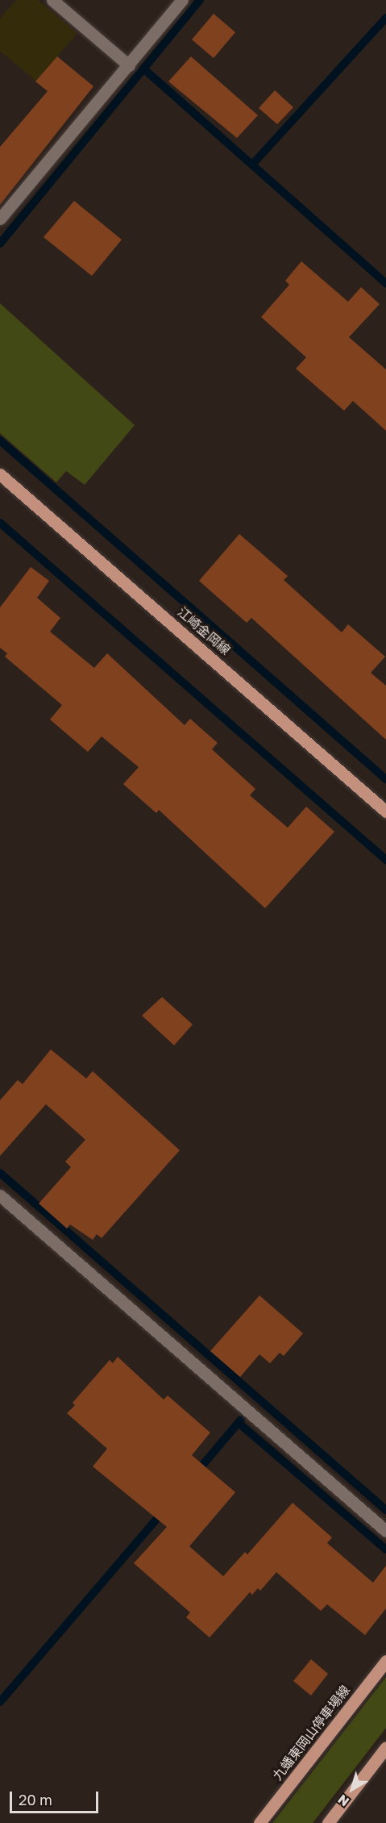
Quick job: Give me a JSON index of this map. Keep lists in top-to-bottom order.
{
  "streets": {
    "main road": ["江崎金岡線", "九蟠東岡山停車場線"]
  },
  "scale_bar": "20 m",
  "north": "bottom left"
}
